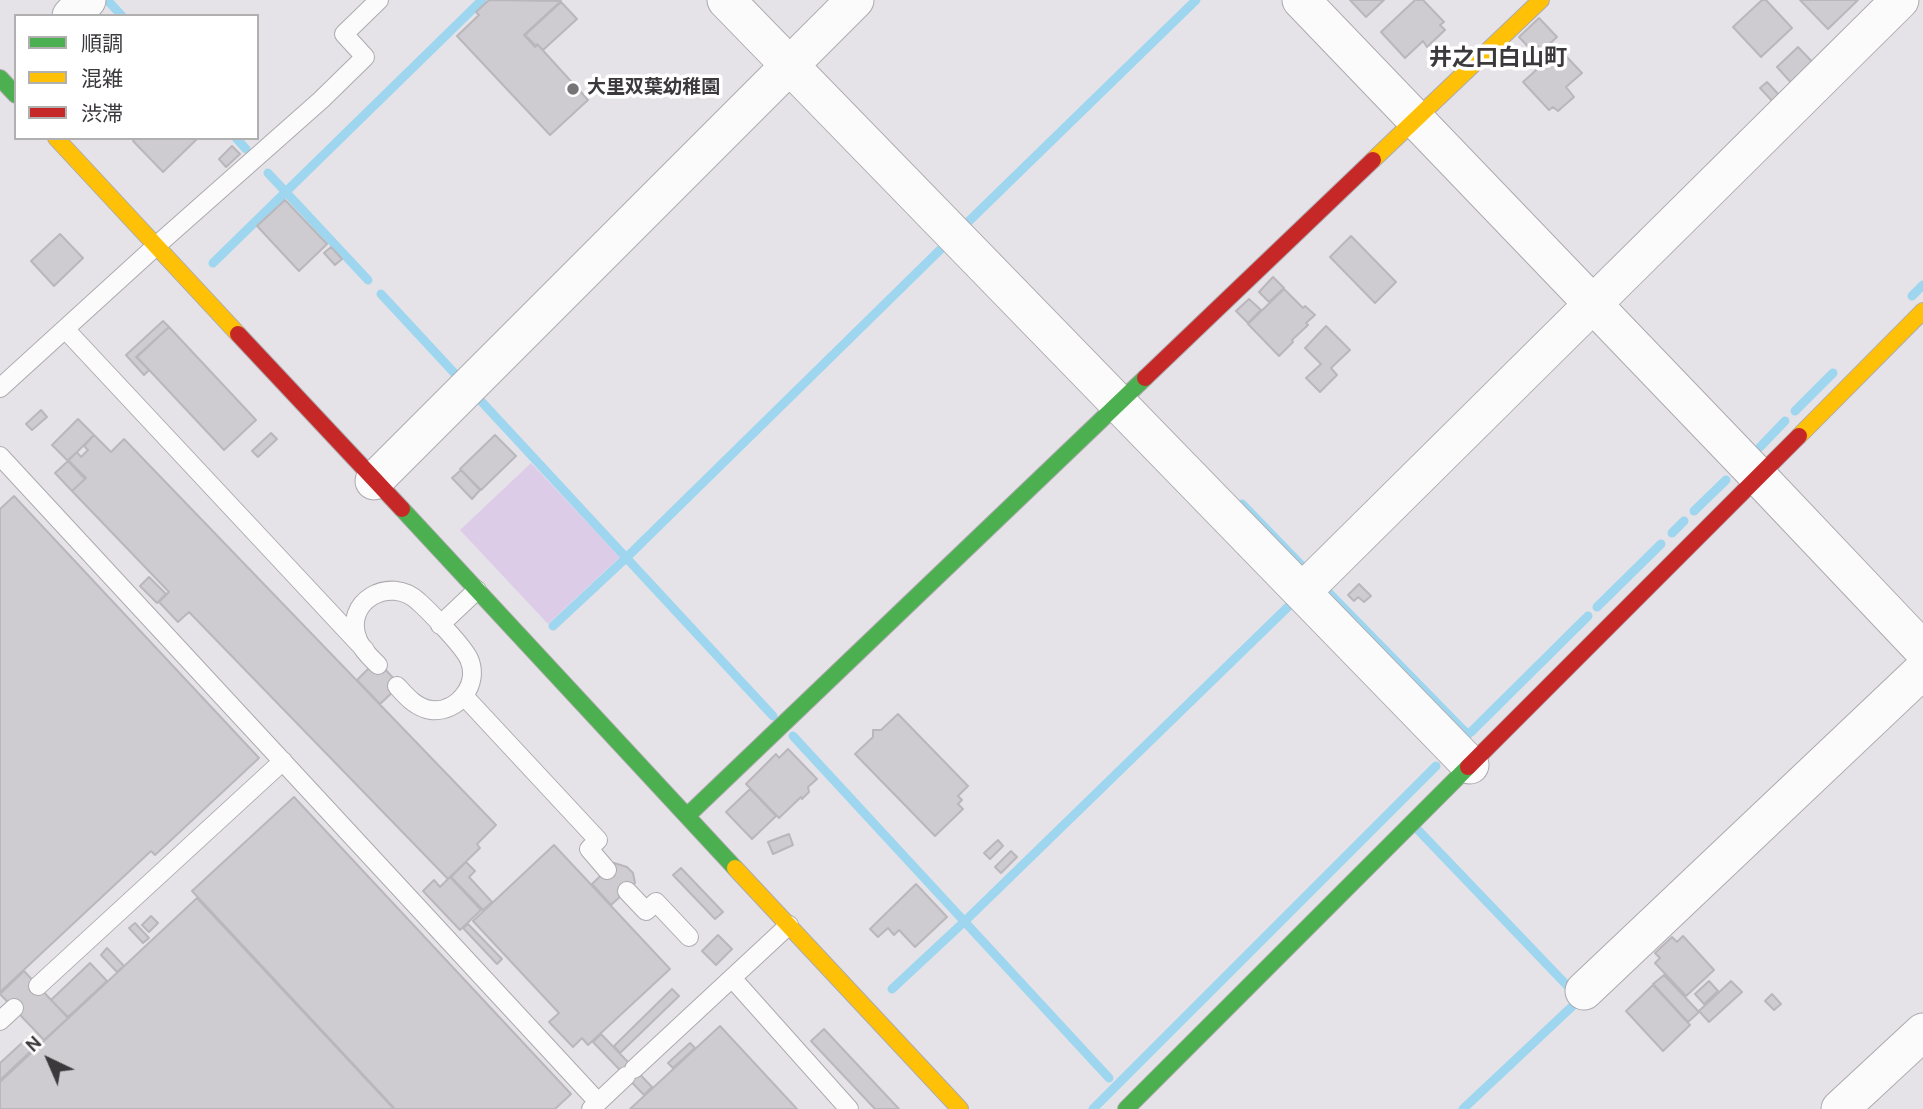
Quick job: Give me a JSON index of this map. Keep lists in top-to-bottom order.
{
  "districts": ["井之口白山町"],
  "places": ["大里双葉幼稚園"],
  "legend": ["順調", "混雑", "渋滞"],
  "north": "top left"
}
